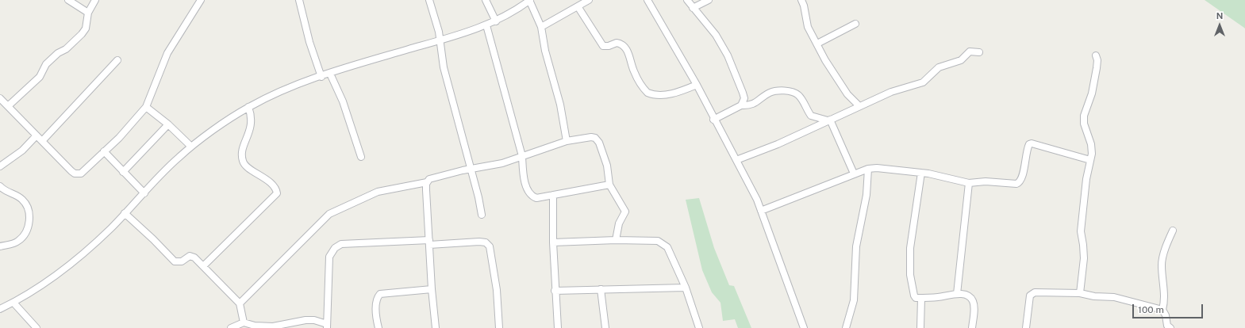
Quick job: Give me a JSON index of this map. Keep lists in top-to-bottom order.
{
  "scale_bar": "100 m",
  "north": "top"
}
